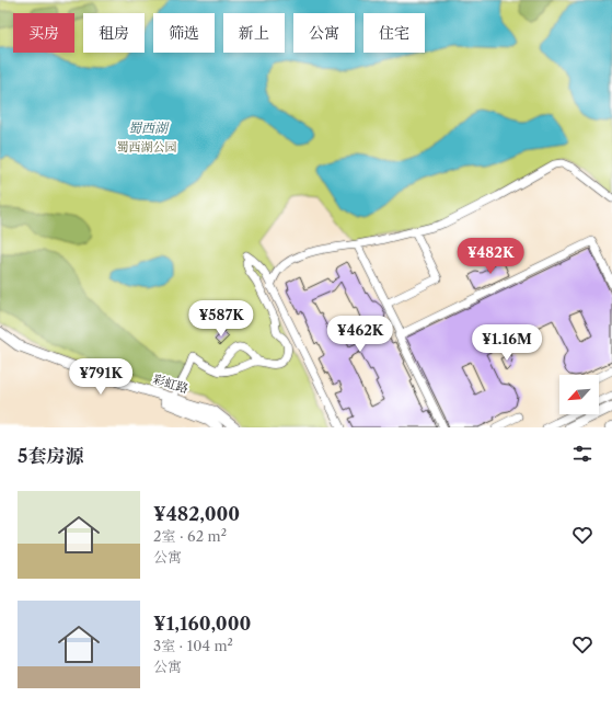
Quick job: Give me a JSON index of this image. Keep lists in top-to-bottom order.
{
  "streets": {
    "main road": ["彩虹路"]
  },
  "water": ["蜀西湖"],
  "parks": ["蜀西湖公园"],
  "north": "bottom left",
  "page": {
    "chip": [
      "买房",
      "租房",
      "筛选",
      "新上",
      "公寓",
      "住宅"
    ],
    "price": [
      "¥482K",
      "¥587K",
      "¥462K",
      "¥1.16M",
      "¥791K"
    ],
    "heading": "5套房源",
    "list": [
      {
        "name": "¥482,000",
        "note": "2室 · 62 m² · 公寓"
      },
      {
        "name": "¥1,160,000",
        "note": "3室 · 104 m² · 公寓"
      }
    ]
  }
}
